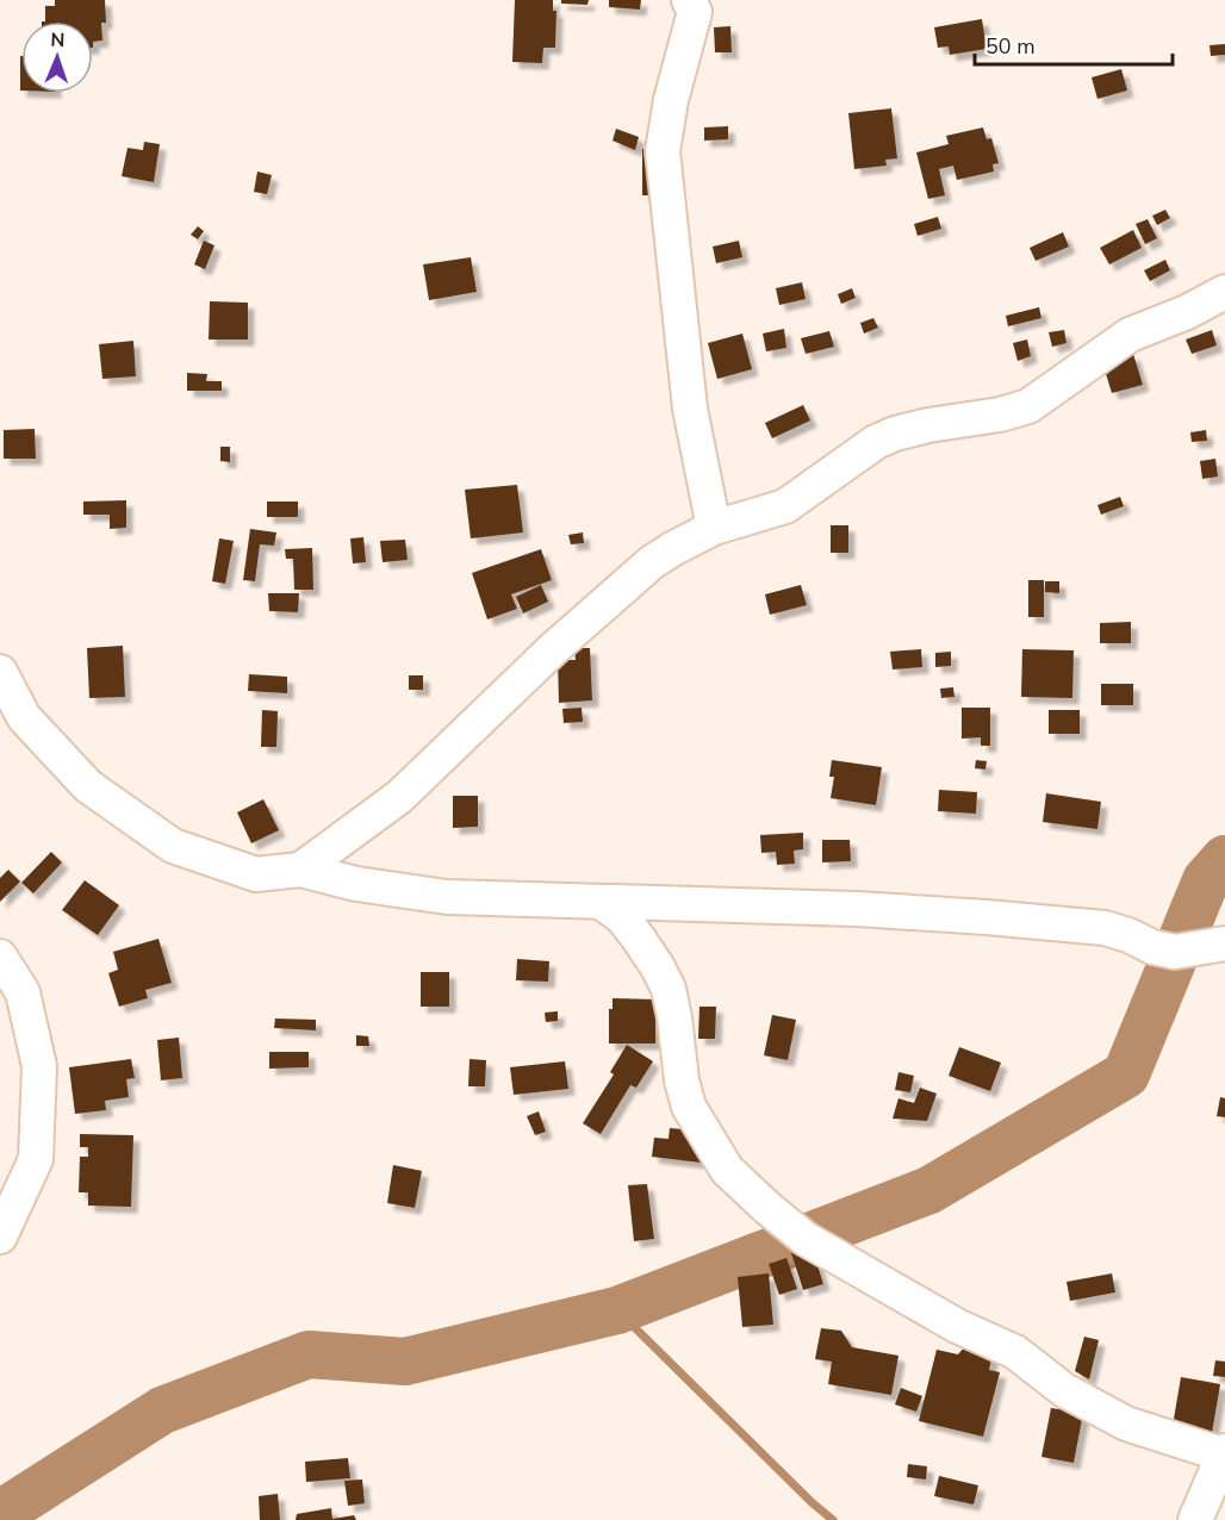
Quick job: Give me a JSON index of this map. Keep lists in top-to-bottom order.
{
  "scale_bar": "50 m",
  "north": "top"
}
